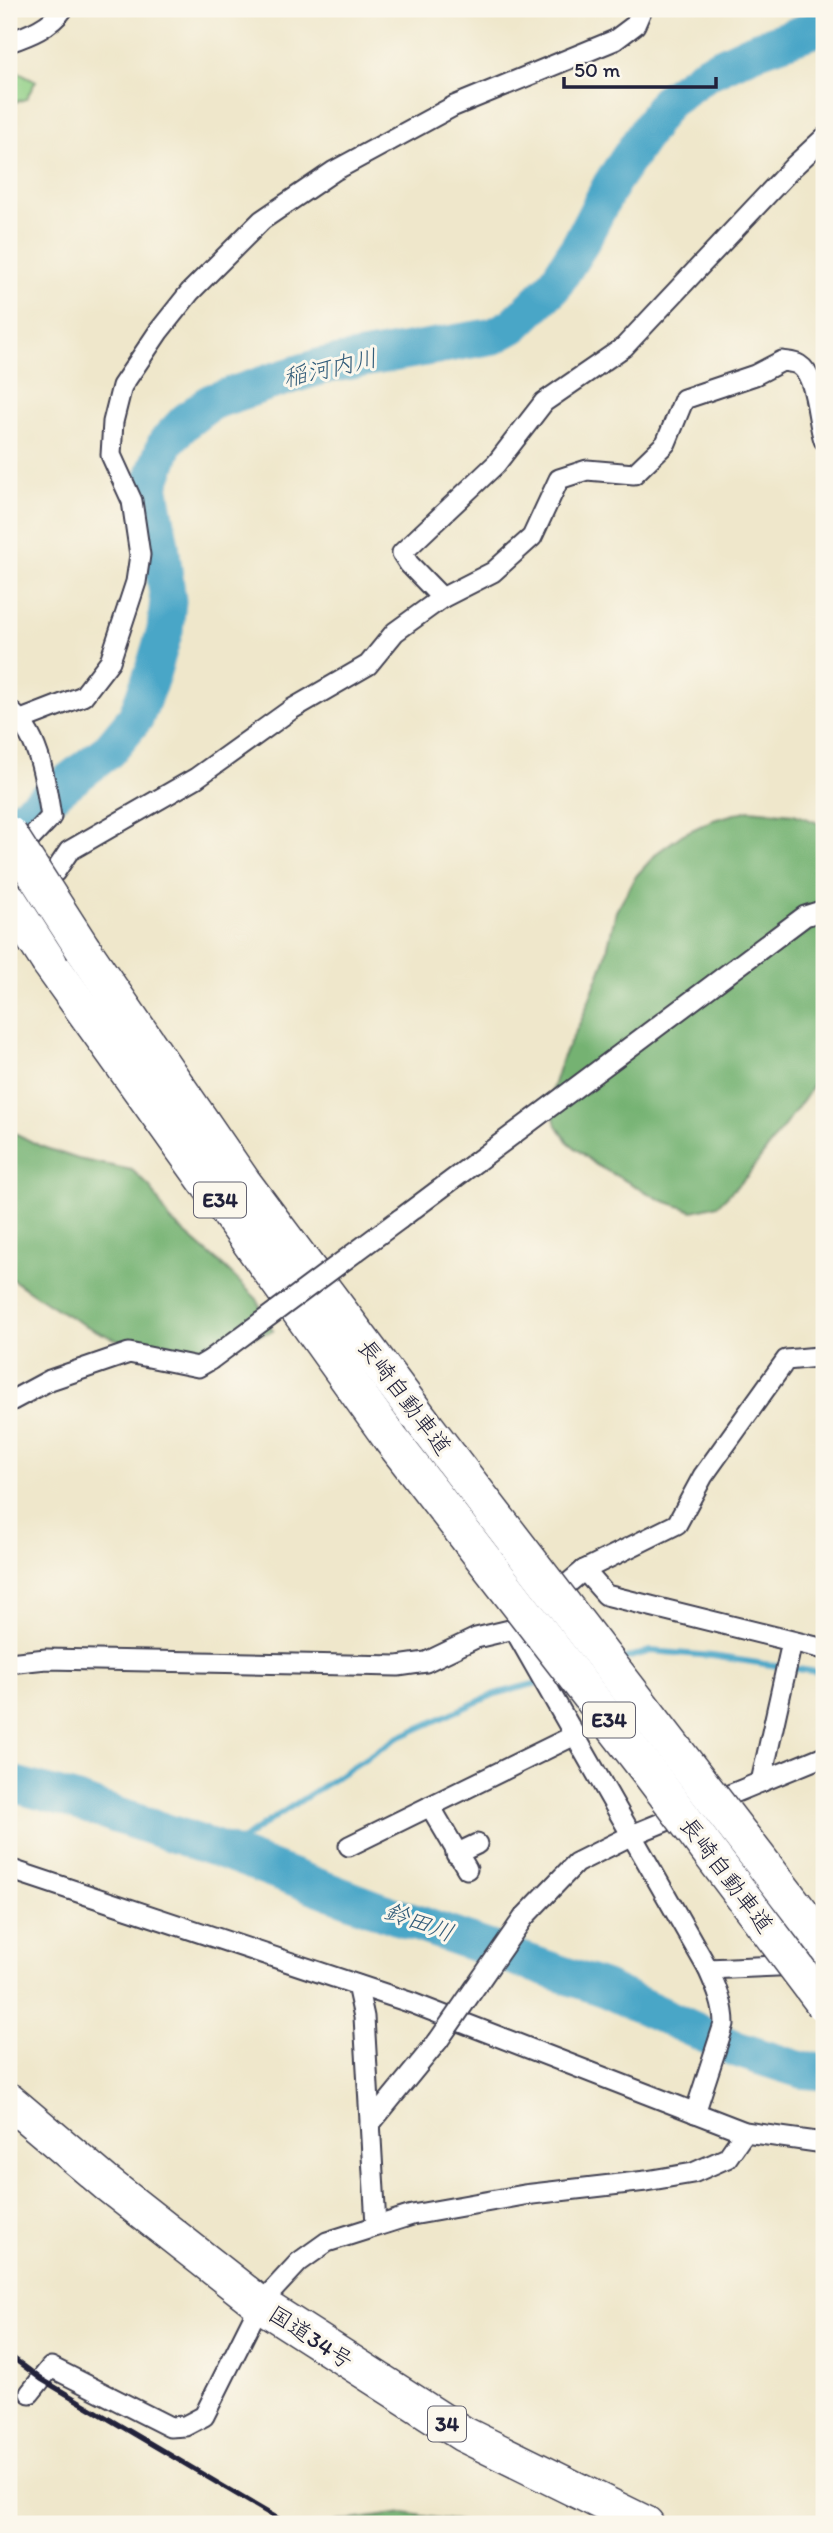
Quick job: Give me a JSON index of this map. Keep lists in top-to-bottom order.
{
  "streets": {
    "highway": [
      "E34",
      "長崎自動車道",
      "国道34号",
      "34"
    ]
  },
  "water": ["稲河内川", "鈴田川"],
  "scale_bar": "50 m"
}
